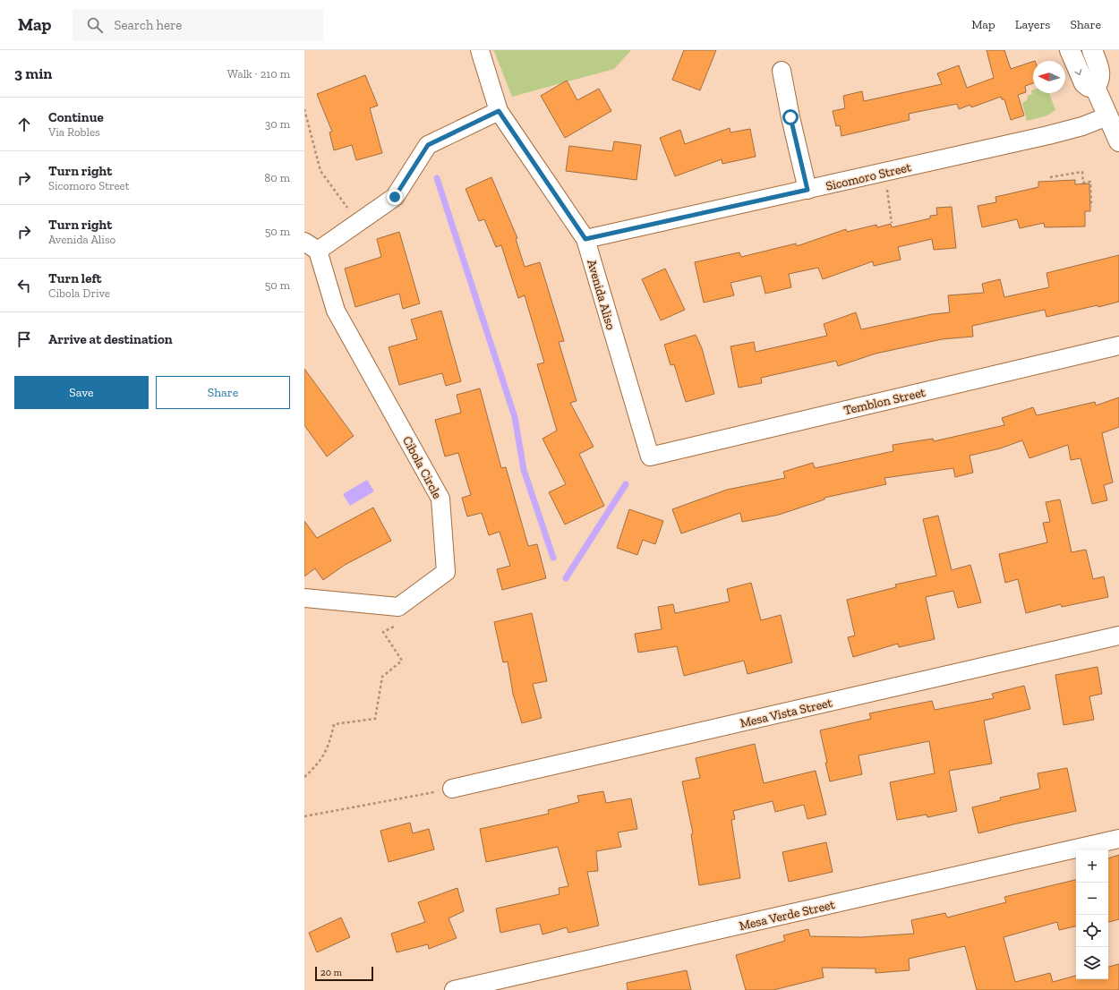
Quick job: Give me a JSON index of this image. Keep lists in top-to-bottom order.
{
  "streets": {
    "street": [
      "Sicomoro Street",
      "Avenida Aliso",
      "Temblon Street",
      "Cibola Circle",
      "Mesa Vista Street",
      "Mesa Verde Street"
    ]
  },
  "crossings": [
    ["Sicomoro Street", "Avenida Aliso"],
    ["Avenida Aliso", "Temblon Street"]
  ],
  "scale_bar": "20 m",
  "north": "left",
  "page": {
    "header": "Map",
    "search": "Search here",
    "nav": ["Map", "Layers", "Share"],
    "heading": ["3 min", "Walk · 210 m"],
    "list": [
      ["Continue", "Via Robles", "30 m"],
      ["Turn right", "Sicomoro Street", "80 m"],
      ["Turn right", "Avenida Aliso", "50 m"],
      ["Turn left", "Cibola Drive", "50 m"],
      "Arrive at destination"
    ],
    "buttons": ["Save", "Share"],
    "map_buttons": ["+", "−"],
    "scale": "20 m"
  }
}
